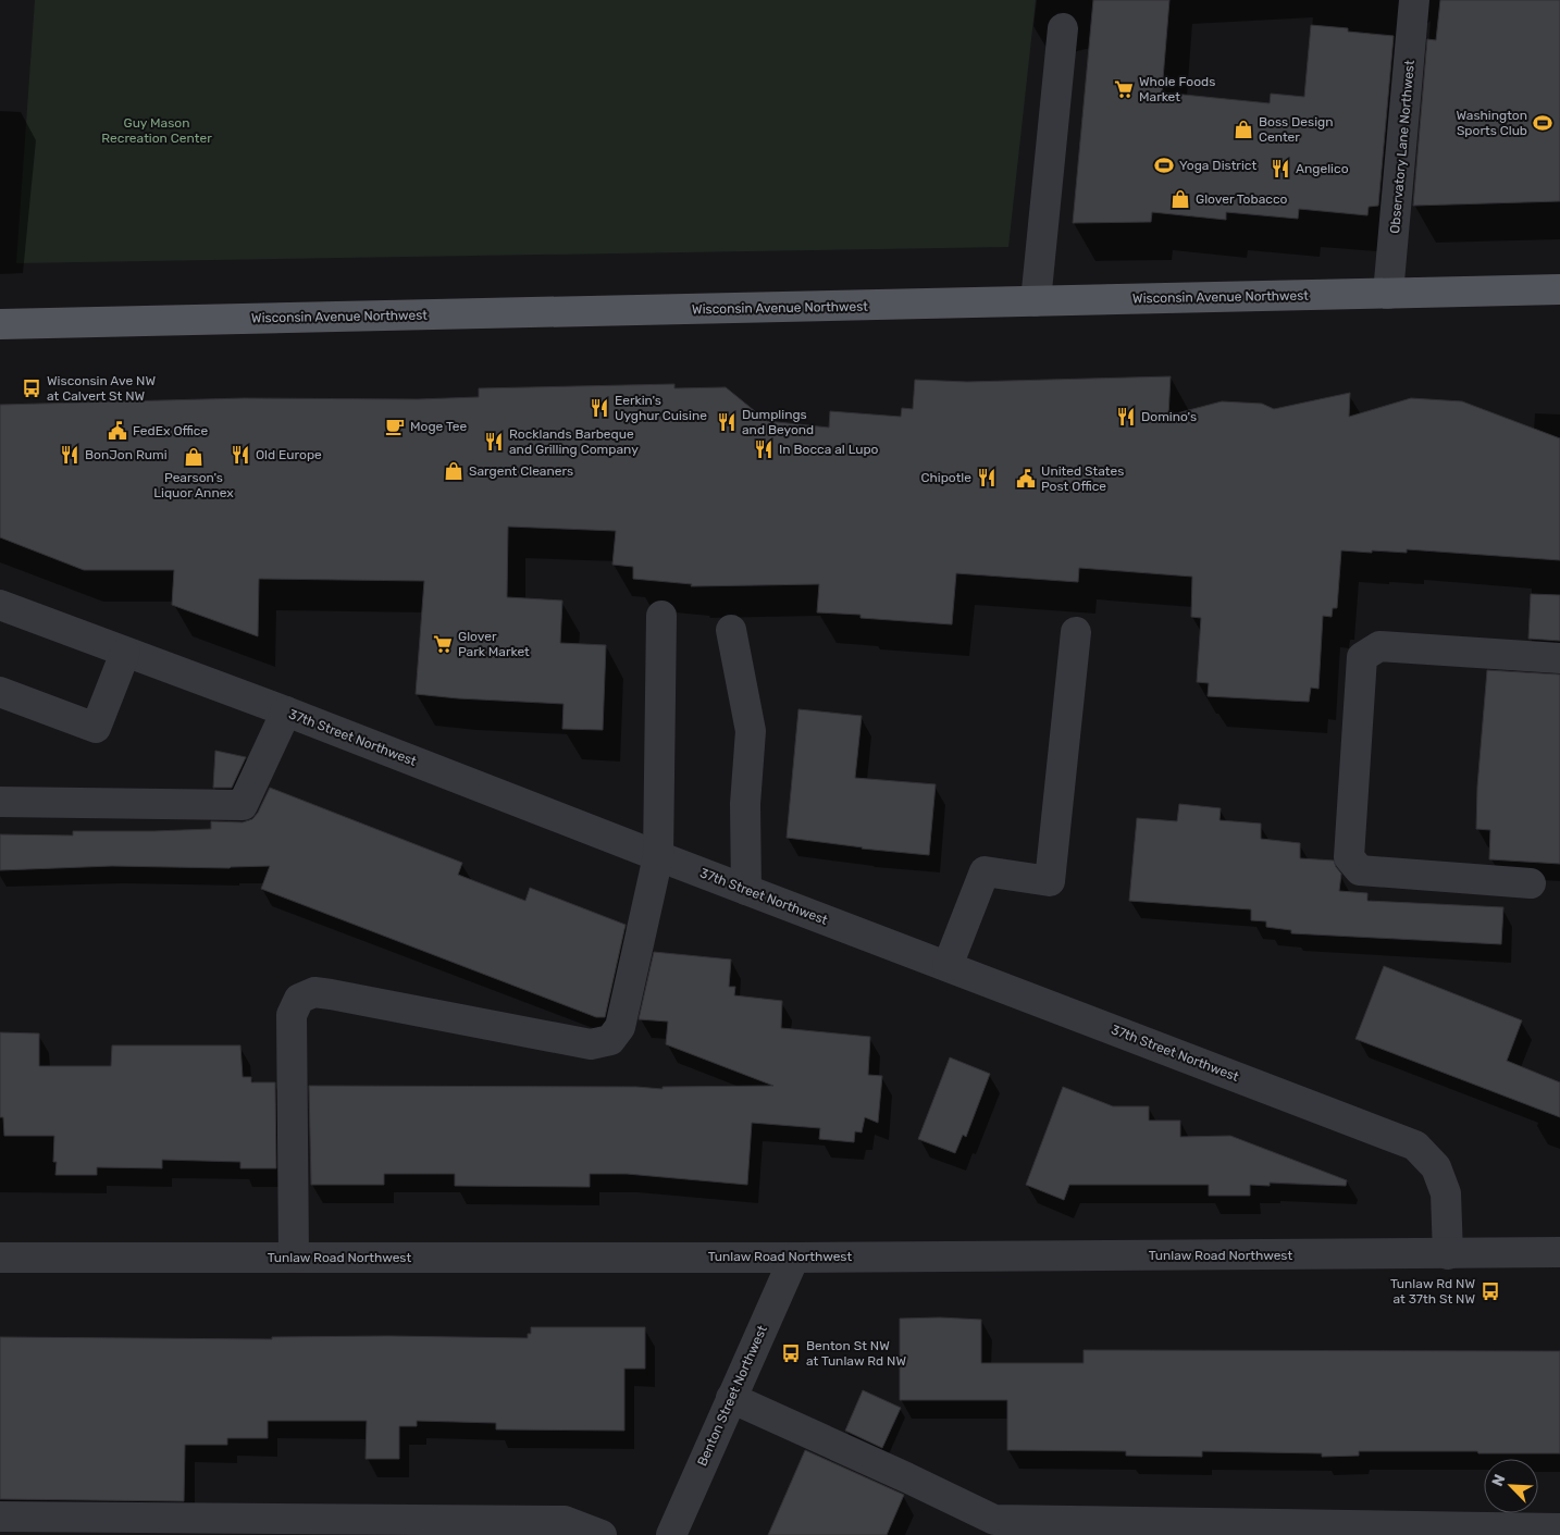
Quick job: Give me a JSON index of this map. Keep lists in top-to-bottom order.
{
  "streets": {
    "main road": ["Wisconsin Avenue Northwest"],
    "street": [
      "Observatory Lane Northwest",
      "37th Street Northwest",
      "Tunlaw Road Northwest",
      "Benton Street Northwest"
    ]
  },
  "crossings": [
    ["Observatory Lane Northwest", "Wisconsin Avenue Northwest"],
    ["37th Street Northwest", "Tunlaw Road Northwest"],
    ["Tunlaw Road Northwest", "Benton Street Northwest"]
  ],
  "parks": ["Guy Mason Recreation Center"],
  "places": {
    "supermarket": ["Whole Foods Market", "Glover Park Market"],
    "sports": ["Washington Sports Club", "Yoga District"],
    "shop": [
      "Boss Design Center",
      "Glover Tobacco",
      "Pearson's Liquor Annex",
      "Sargent Cleaners"
    ],
    "restaurant": [
      "Angelico",
      "Eerkin's Uyghur Cuisine",
      "Domino's",
      "Dumplings and Beyond",
      "Rocklands Barbeque and Grilling Company",
      "In Bocca al Lupo",
      "BonJon Rumi",
      "Old Europe",
      "Chipotle"
    ],
    "bus stop": ["Wisconsin Ave NW at Calvert St NW", "Tunlaw Rd NW at 37th St NW", "Benton St NW at Tunlaw Rd NW"],
    "cafe": ["Moge Tee"],
    "public building": ["FedEx Office", "United States Post Office"]
  },
  "north": "top left"
}
